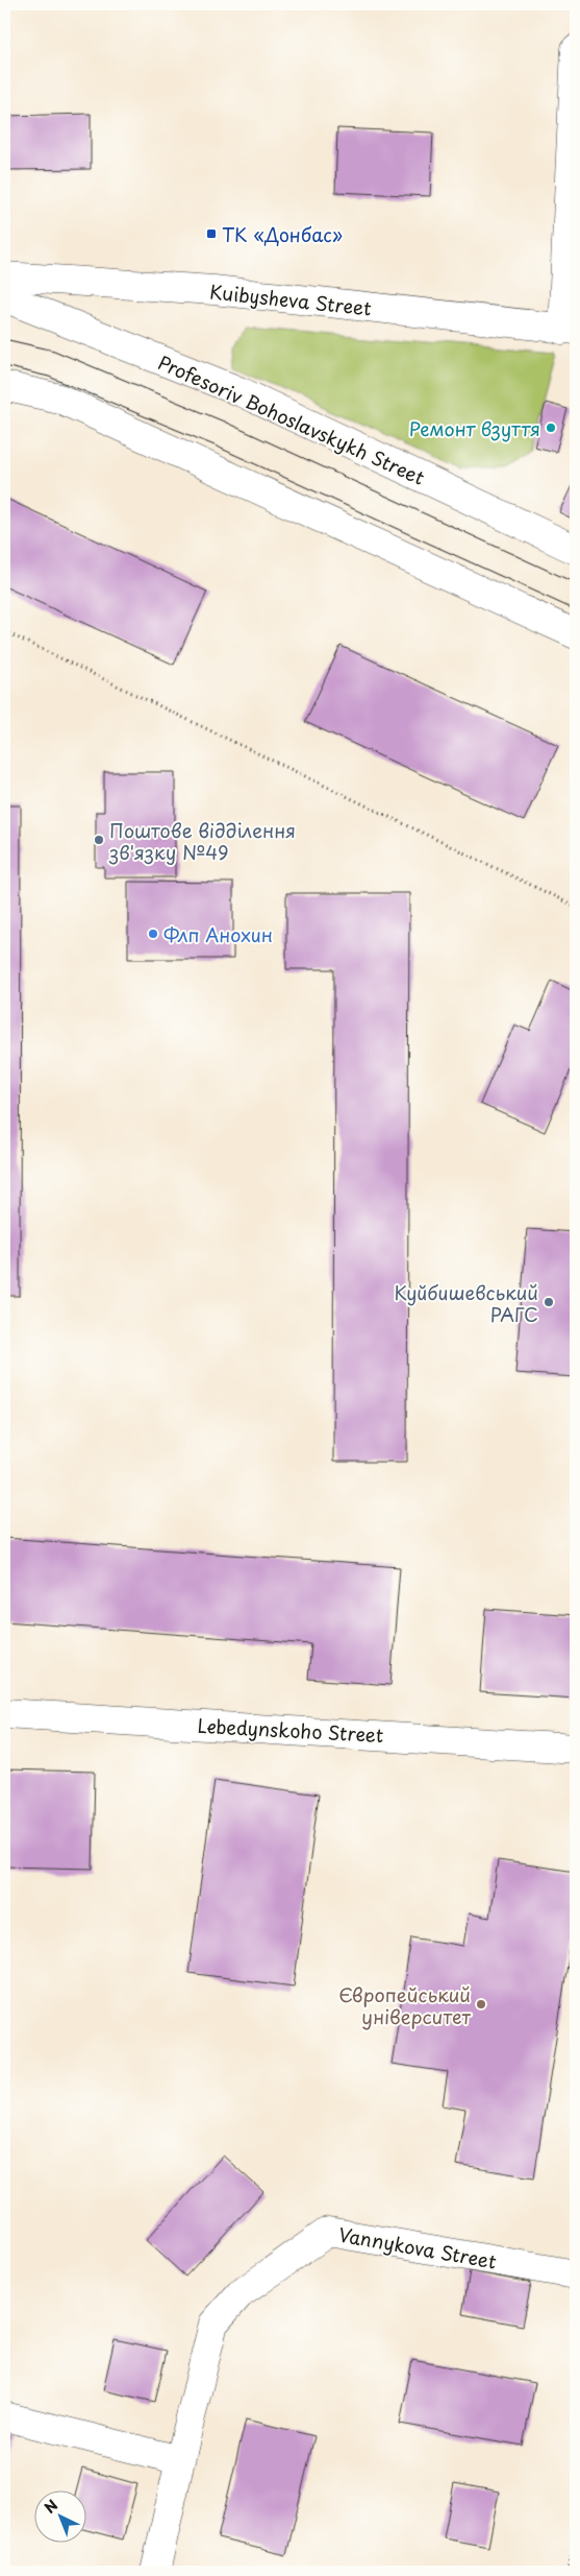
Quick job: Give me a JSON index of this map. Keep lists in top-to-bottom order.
{
  "streets": {
    "street": [
      "Kuibysheva Street",
      "Profesoriv Bohoslavskykh Street",
      "Lebedynskoho Street",
      "Vannykova Street"
    ]
  },
  "places": {
    "transit": ["ТК «Донбас»"],
    "other": [
      "Ремонт взуття",
      "Поштове відділення зв'язку №49",
      "Флп Анохин",
      "Куйбишевський РАГС",
      "Європейський університет"
    ]
  },
  "north": "top left"
}
